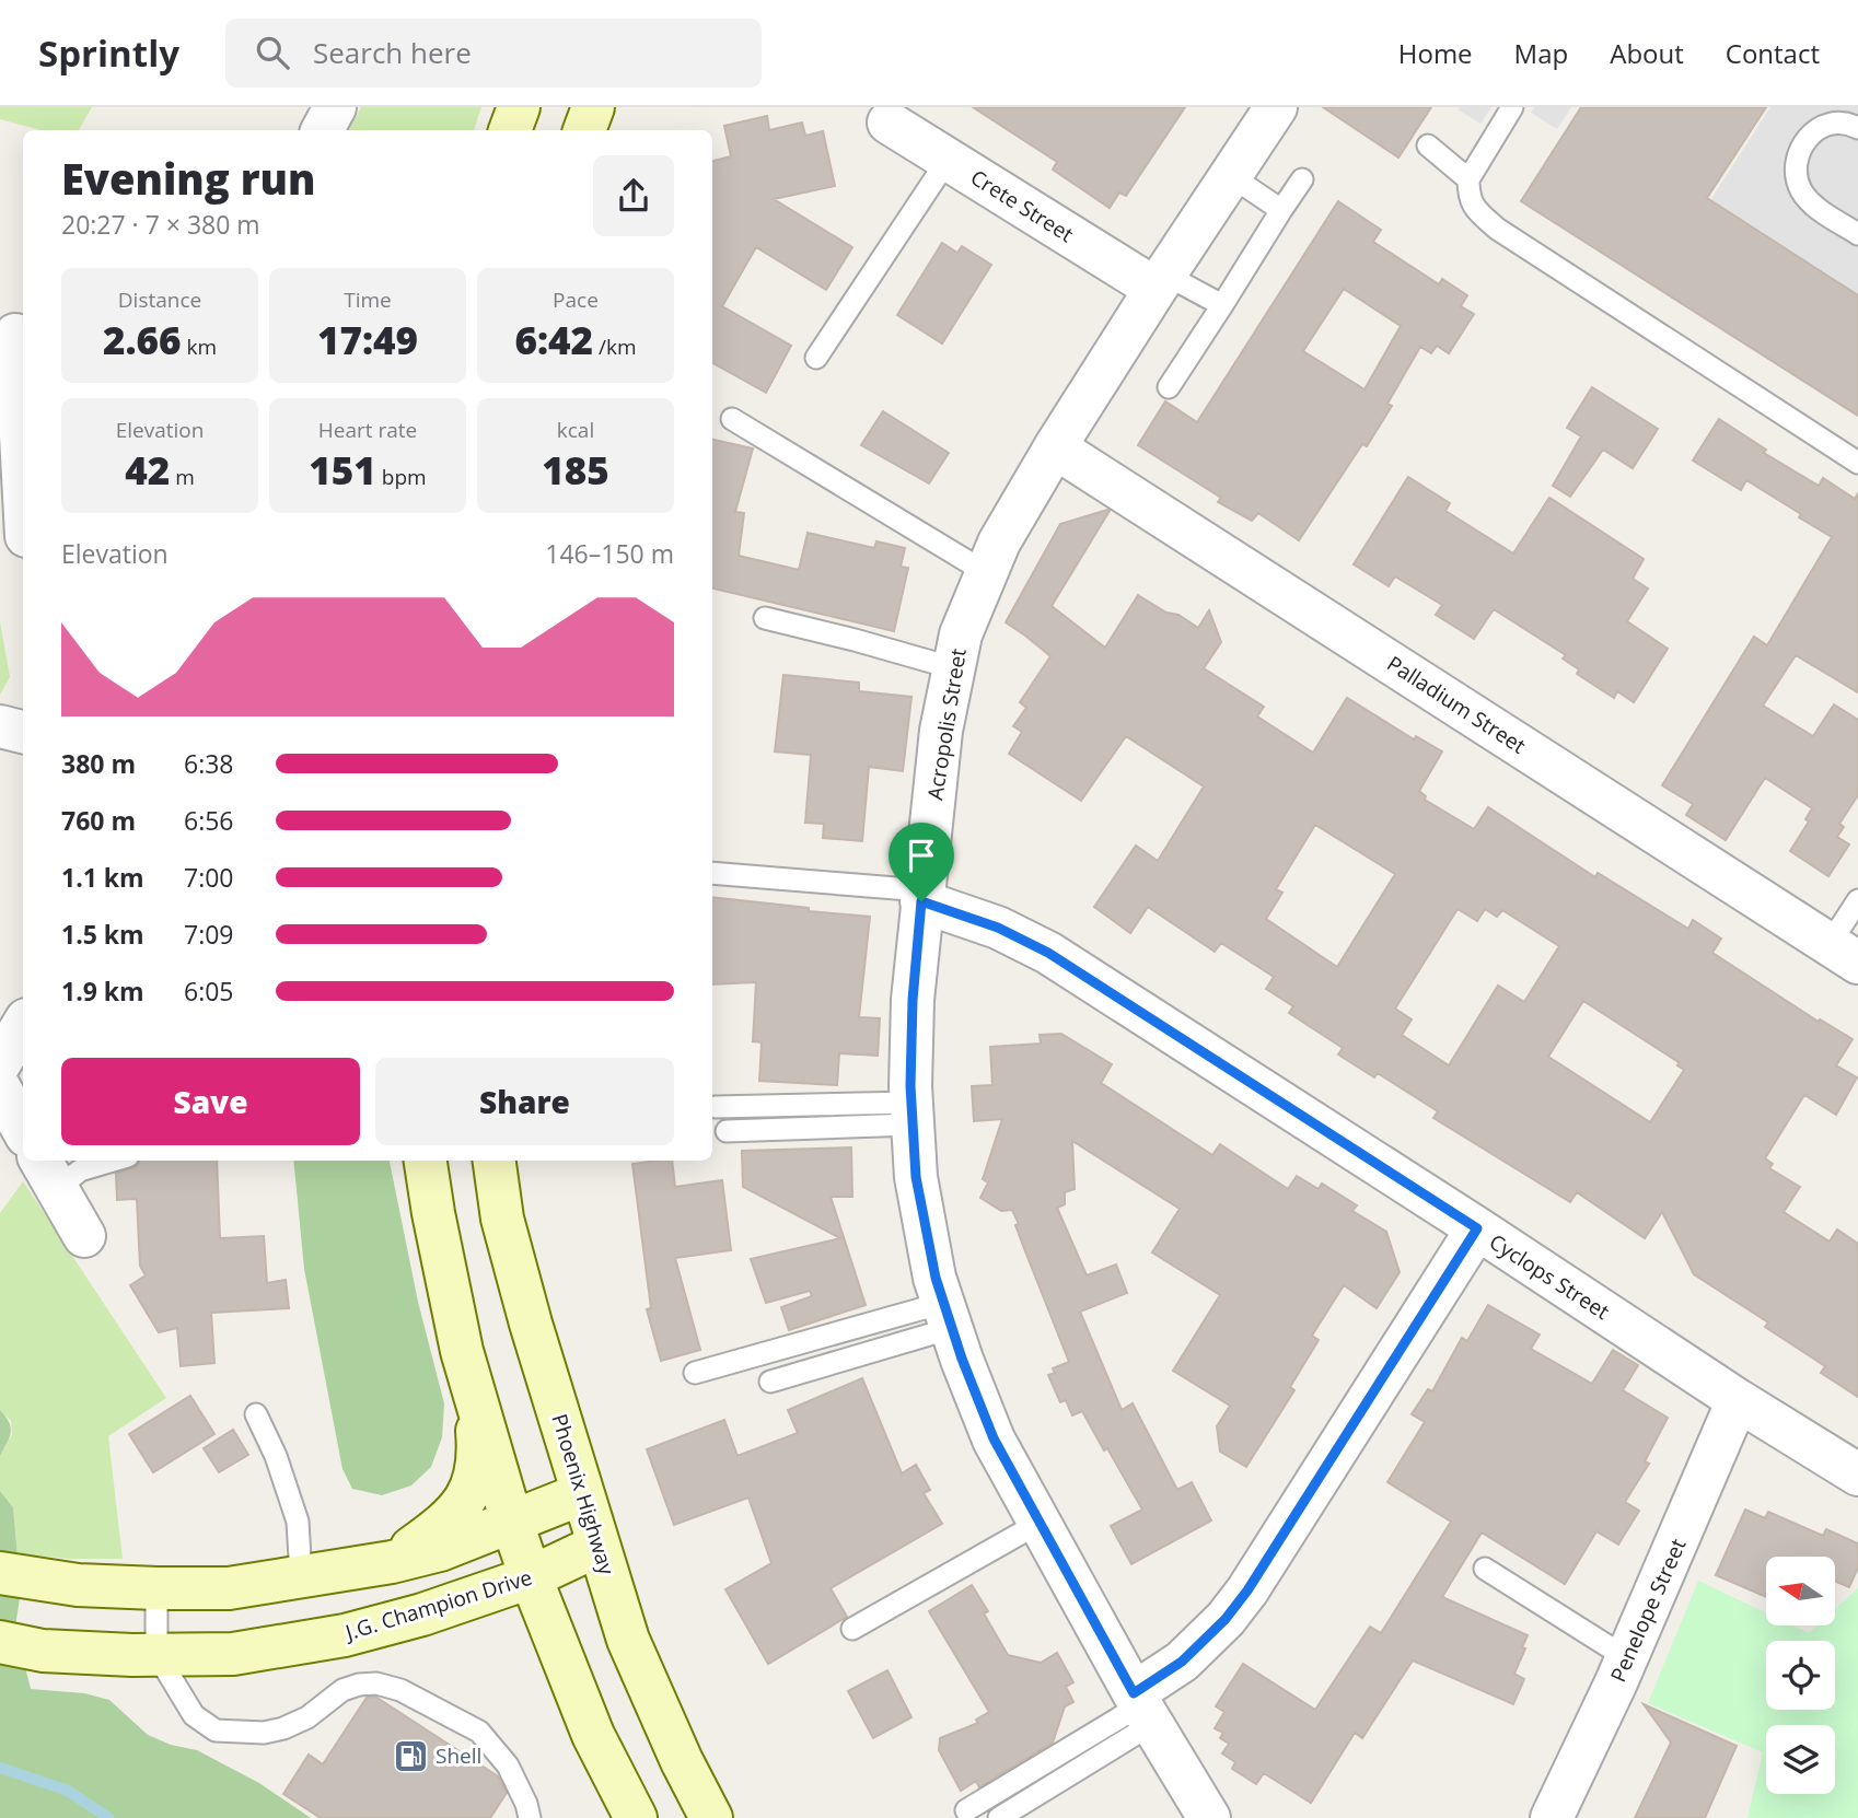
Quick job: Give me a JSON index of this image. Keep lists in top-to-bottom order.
{
  "streets": {
    "main road": ["Phoenix Highway", "J.G. Champion Drive"],
    "street": [
      "Crete Street",
      "Palladium Street",
      "Acropolis Street",
      "Cyclops Street",
      "Penelope Street"
    ]
  },
  "crossings": [
    ["Crete Street", "Acropolis Street"],
    ["Palladium Street", "Acropolis Street"],
    ["Acropolis Street", "Cyclops Street"],
    ["Cyclops Street", "Penelope Street"],
    ["Phoenix Highway", "J.G. Champion Drive"]
  ],
  "places": {
    "fuel station": ["Shell"]
  },
  "north": "left",
  "page": {
    "header": "Sprintly",
    "search": "Search here",
    "nav": [
      "Home",
      "Map",
      "About",
      "Contact"
    ],
    "heading": ["Evening run", "20:27 · 7 × 380 m"],
    "stats": [
      ["Distance", "2.66 km"],
      ["Time", "17:49"],
      ["Pace", "6:42 /km"],
      ["Elevation", "42 m"],
      ["Heart rate", "151 bpm"],
      ["kcal", "185"]
    ],
    "chart": ["Elevation", "146–150 m"],
    "list": [
      {
        "name": "380 m",
        "note": "6:38"
      },
      {
        "name": "760 m",
        "note": "6:56"
      },
      {
        "name": "1.1 km",
        "note": "7:00"
      },
      {
        "name": "1.5 km",
        "note": "7:09"
      },
      {
        "name": "1.9 km",
        "note": "6:05"
      }
    ],
    "buttons": ["Save", "Share"]
  }
}
